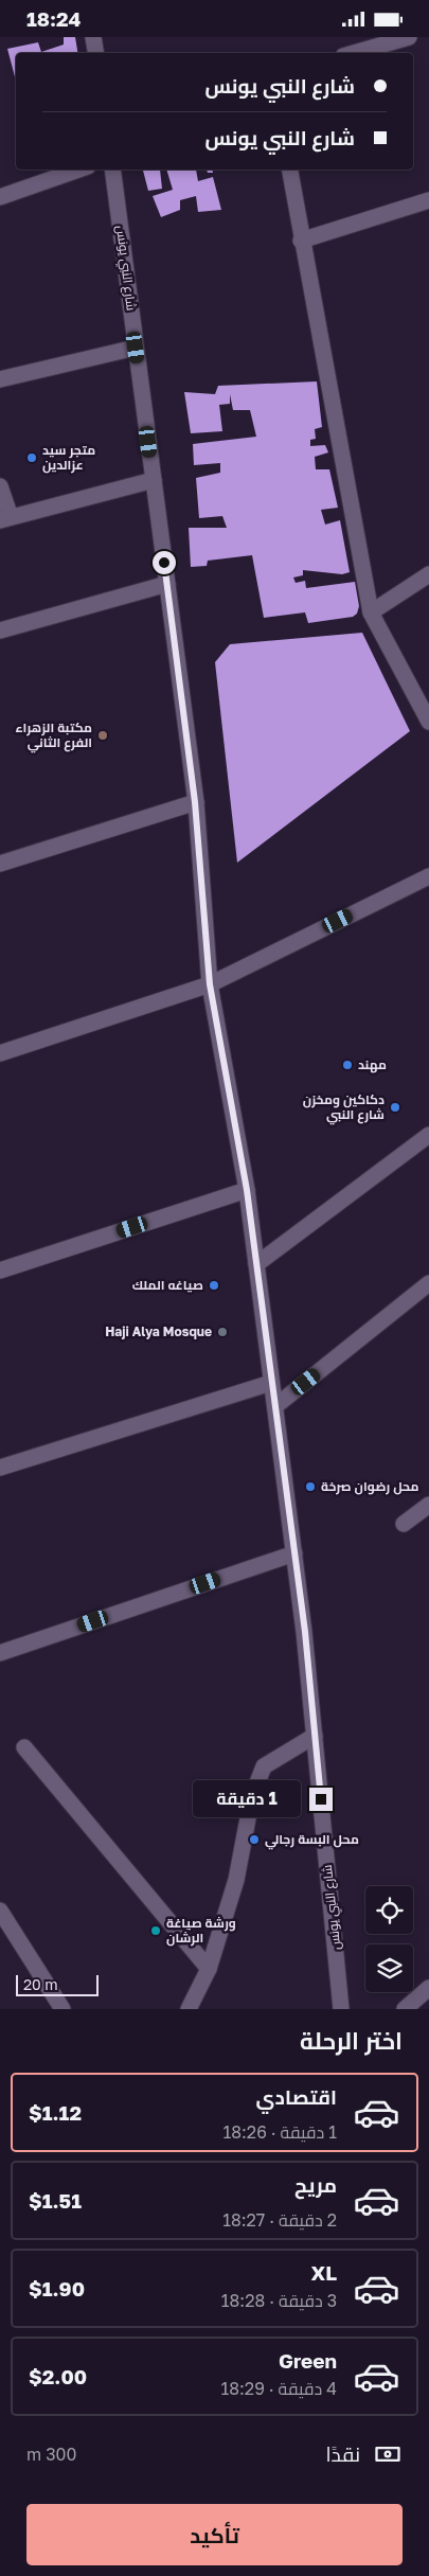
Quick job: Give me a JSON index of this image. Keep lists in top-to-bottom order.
{
  "streets": {
    "street": ["شارع النبي يونس"]
  },
  "places": [
    "متجر سيد عزالدين",
    "مكتبة الزهراء الفرع الثاني",
    "مهند",
    "دكاكين ومخزن شارع النبي",
    "صياغه الملك",
    "Haji Alya Mosque",
    "محل رضوان صرخة",
    "محل البسة رجالي",
    "ورشة صياغة الرشان"
  ],
  "scale_bar": "20 m",
  "page": {
    "status": "18:24",
    "banner": ["شارع النبي يونس", "شارع النبي يونس"],
    "bubble": "1 دقيقة",
    "scale": "20 m",
    "heading": "اختر الرحلة",
    "list": [
      {
        "name": "اقتصادي",
        "note": "1 دقيقة · 18:26",
        "value": "$1.12"
      },
      {
        "name": "مريح",
        "note": "2 دقيقة · 18:27",
        "value": "$1.51"
      },
      {
        "name": "XL",
        "note": "3 دقيقة · 18:28",
        "value": "$1.90"
      },
      {
        "name": "Green",
        "note": "4 دقيقة · 18:29",
        "value": "$2.00"
      }
    ],
    "pay": ["نقدًا", "300 m"],
    "buttons": "تأكيد"
  }
}
